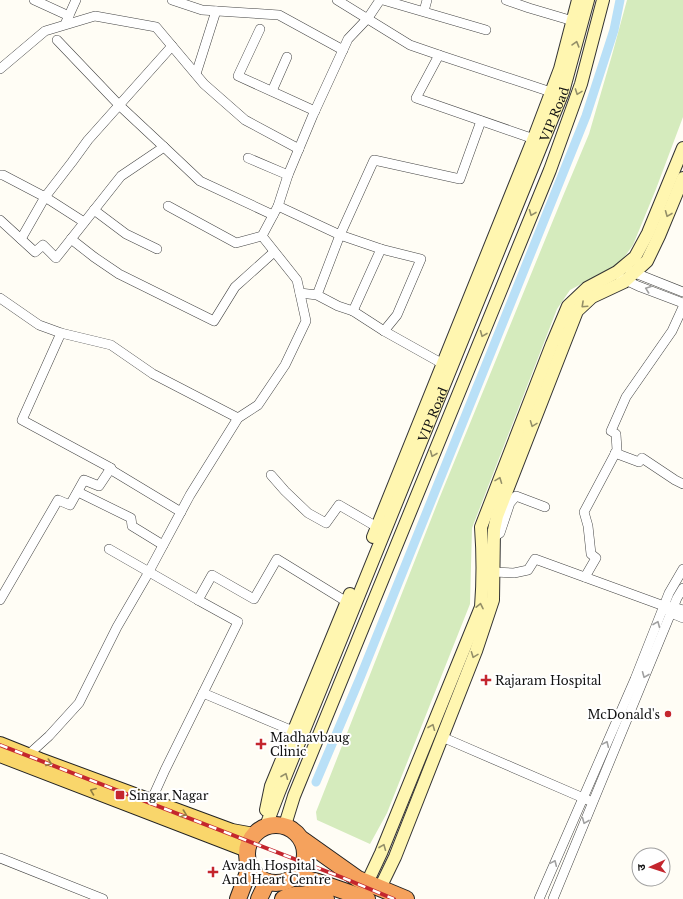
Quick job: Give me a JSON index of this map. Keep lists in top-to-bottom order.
{
  "streets": {
    "street": ["VIP Road"]
  },
  "places": {
    "health": ["Rajaram Hospital", "Madhavbaug Clinic", "Avadh Hospital And Heart Centre"],
    "other": ["McDonald's"],
    "transit": ["Singar Nagar"]
  },
  "north": "left"
}
